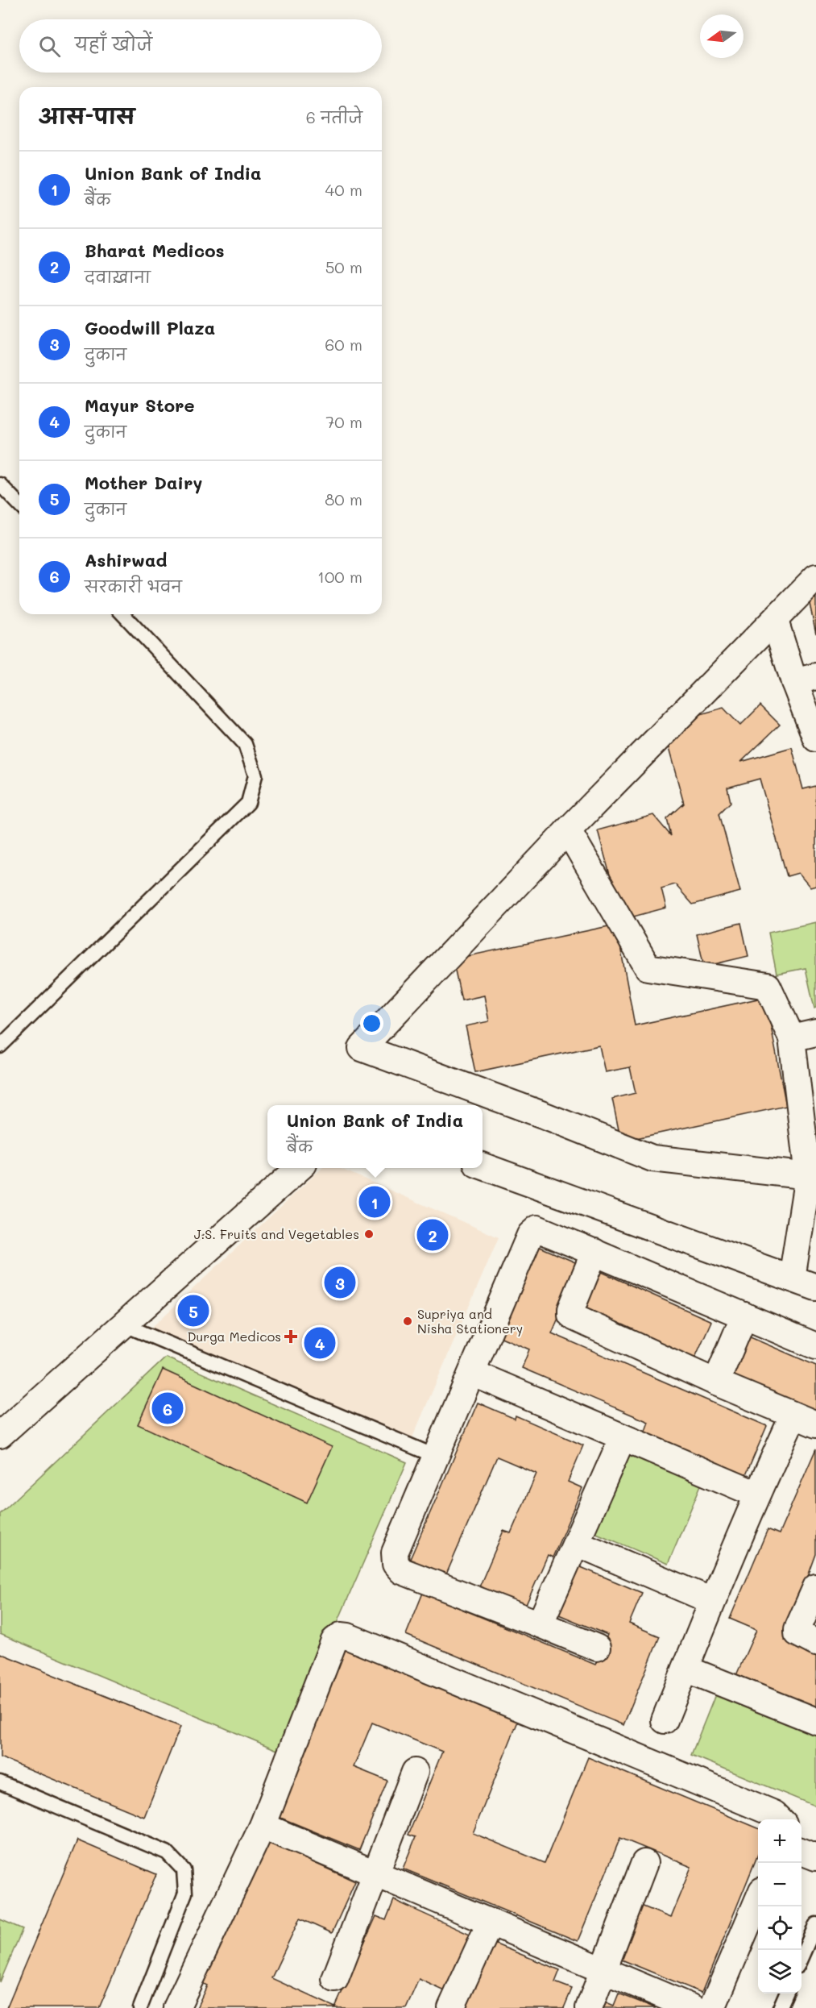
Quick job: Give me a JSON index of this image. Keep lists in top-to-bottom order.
{
  "places": {
    "other": ["J.S. Fruits and Vegetables", "Supriya and Nisha Stationery"],
    "health": ["Durga Medicos"]
  },
  "north": "left",
  "page": {
    "search": "यहाँ खोजें",
    "heading": ["आस-पास", "6 नतीजे"],
    "list": [
      {
        "mark": "1",
        "name": "Union Bank of India",
        "note": "बैंक",
        "value": "40 m"
      },
      {
        "mark": "2",
        "name": "Bharat Medicos",
        "note": "दवाख़ाना",
        "value": "50 m"
      },
      {
        "mark": "3",
        "name": "Goodwill Plaza",
        "note": "दुकान",
        "value": "60 m"
      },
      {
        "mark": "4",
        "name": "Mayur Store",
        "note": "दुकान",
        "value": "70 m"
      },
      {
        "mark": "5",
        "name": "Mother Dairy",
        "note": "दुकान",
        "value": "80 m"
      },
      {
        "mark": "6",
        "name": "Ashirwad",
        "note": "सरकारी भवन",
        "value": "100 m"
      }
    ],
    "popup": ["Union Bank of India", "बैंक"],
    "pins": [
      "1",
      "2",
      "3",
      "5",
      "4",
      "6"
    ],
    "map_buttons": ["+", "−"]
  }
}
